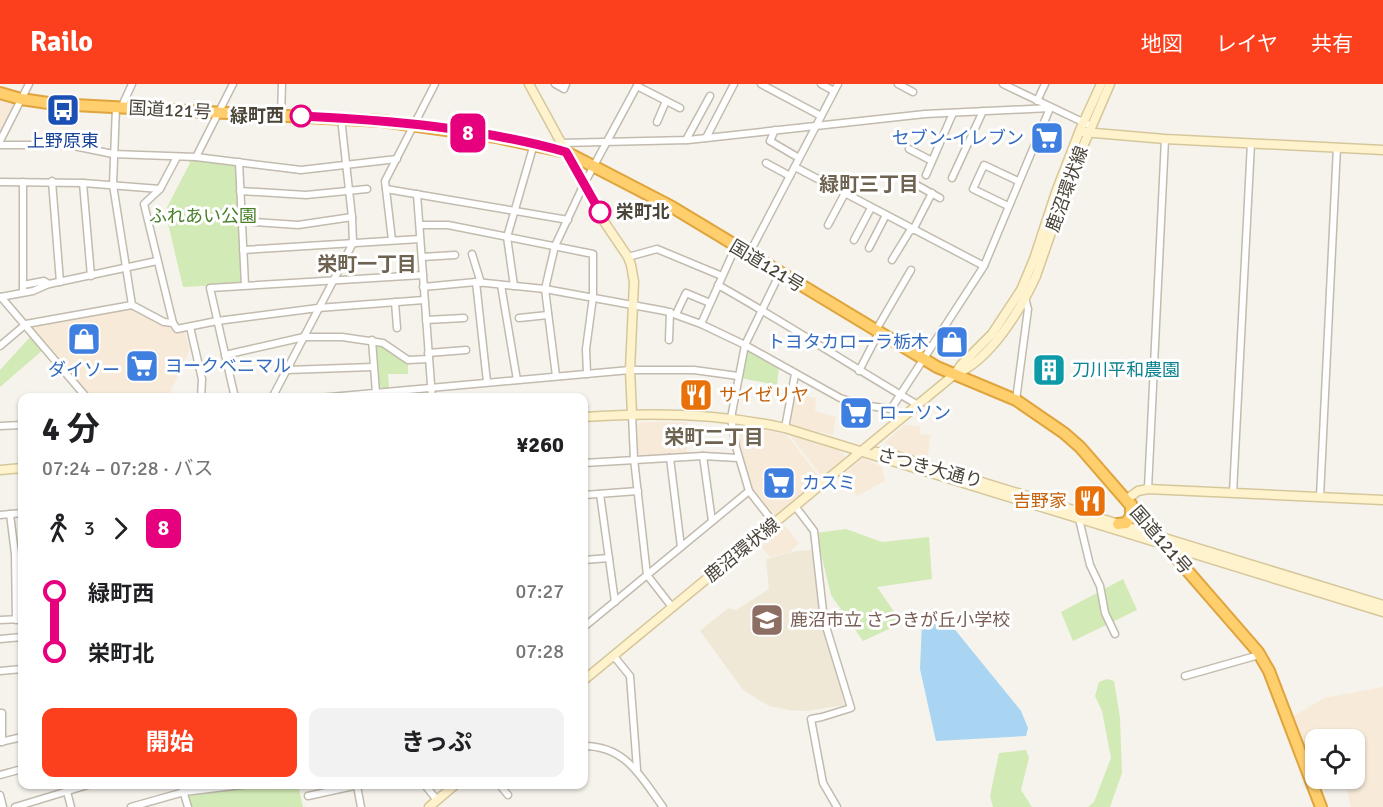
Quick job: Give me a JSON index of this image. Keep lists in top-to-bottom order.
{
  "streets": {
    "highway": ["国道121号"],
    "street": ["鹿沼環状線", "さつき大通り"]
  },
  "crossings": [
    ["国道121号", "鹿沼環状線"],
    ["国道121号", "さつき大通り"],
    ["鹿沼環状線", "さつき大通り"]
  ],
  "districts": ["緑町三丁目", "栄町一丁目", "栄町二丁目"],
  "parks": ["ふれあい公園"],
  "places": {
    "bus stop": ["上野原東"],
    "other": ["緑町西", "栄町北"],
    "supermarket": [
      "セブン-イレブン",
      "ヨークベニマル",
      "ローソン",
      "カスミ"
    ],
    "shop": ["ダイソー", "トヨタカローラ栃木"],
    "building": ["刀川平和農園"],
    "restaurant": ["サイゼリヤ", "吉野家"],
    "school or university": ["鹿沼市立 さつきが丘小学校"]
  },
  "lines": ["bus line 8"],
  "page": {
    "header": "Railo",
    "nav": ["地図", "レイヤ", "共有"],
    "on_map": "8",
    "heading": ["4 分", "07:24 – 07:28 · バス", "¥260"],
    "legs": ["3", "8"],
    "list": [
      {
        "name": "緑町西",
        "value": "07:27"
      },
      {
        "name": "栄町北",
        "value": "07:28"
      }
    ],
    "buttons": ["開始", "きっぷ"]
  }
}
